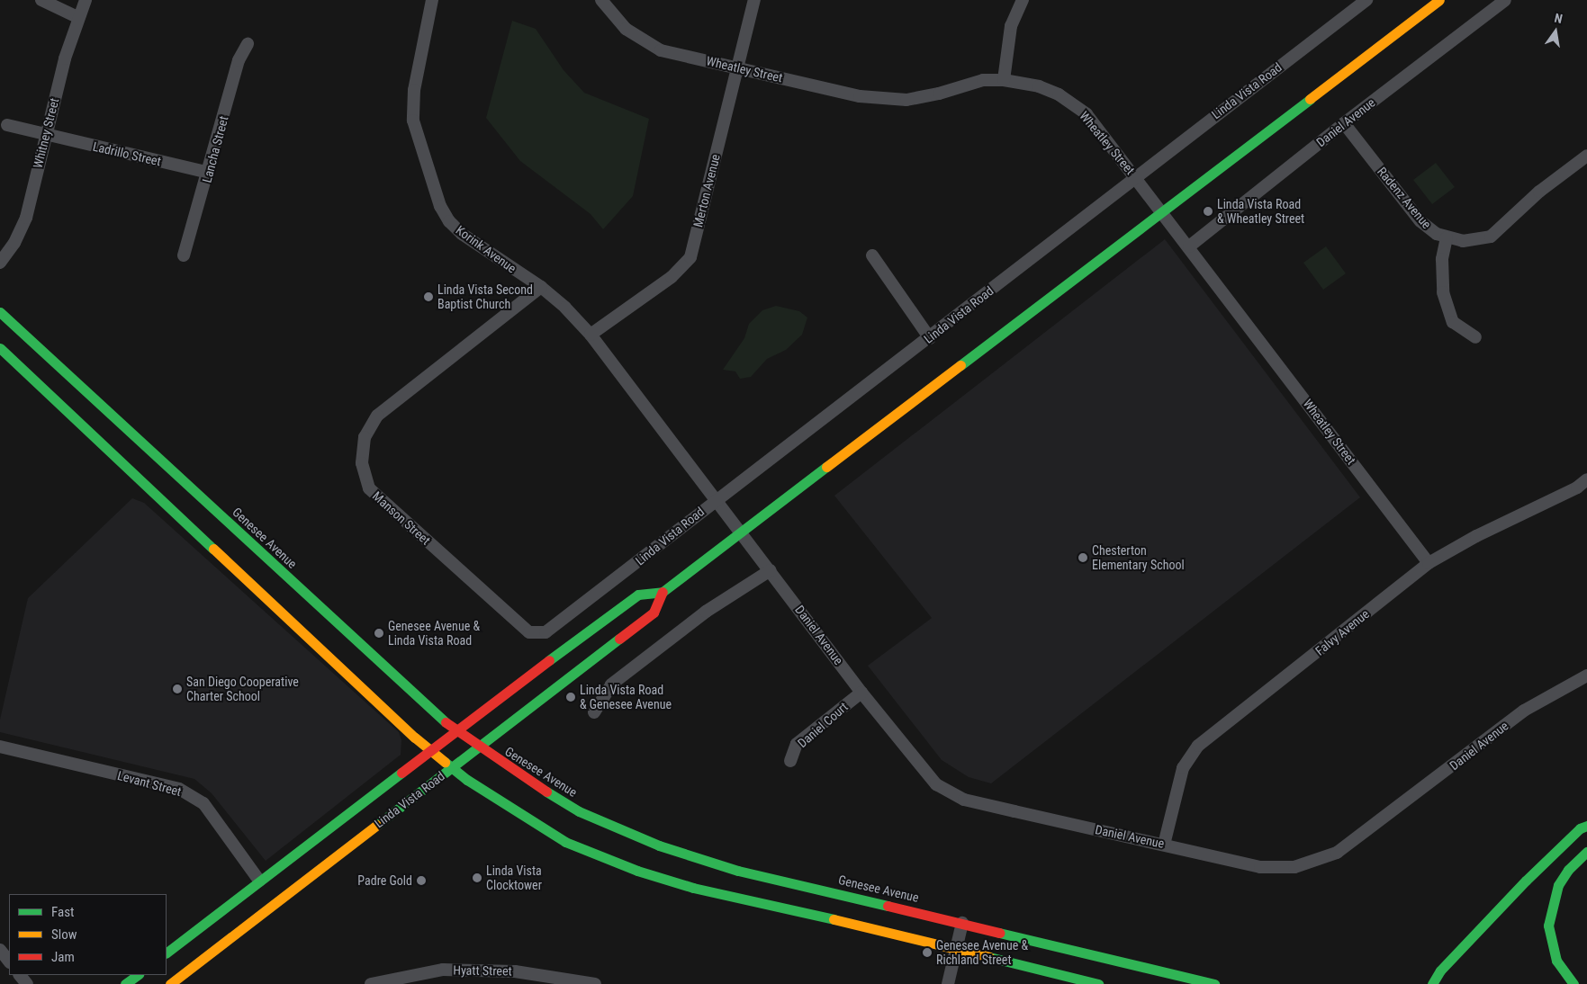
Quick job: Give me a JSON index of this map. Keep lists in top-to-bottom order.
{
  "streets": {
    "main road": ["Linda Vista Road", "Genesee Avenue"],
    "street": [
      "Wheatley Street",
      "Daniel Avenue",
      "Whitney Street",
      "Lancha Street",
      "Ladrillo Street",
      "Merton Avenue",
      "Radenz Avenue",
      "Korink Avenue",
      "Manson Street",
      "Falvy Avenue",
      "Daniel Court",
      "Levant Street",
      "Hyatt Street"
    ]
  },
  "crossings": [
    ["Wheatley Street", "Linda Vista Road"],
    ["Wheatley Street", "Daniel Avenue"],
    ["Wheatley Street", "Merton Avenue"],
    ["Wheatley Street", "Falvy Avenue"],
    ["Linda Vista Road", "Daniel Avenue"],
    ["Linda Vista Road", "Korink Avenue"],
    ["Linda Vista Road", "Manson Street"],
    ["Linda Vista Road", "Genesee Avenue"],
    ["Linda Vista Road", "Levant Street"],
    ["Daniel Avenue", "Radenz Avenue"],
    ["Daniel Avenue", "Korink Avenue"],
    ["Daniel Avenue", "Falvy Avenue"],
    ["Daniel Avenue", "Daniel Court"],
    ["Whitney Street", "Ladrillo Street"],
    ["Lancha Street", "Ladrillo Street"],
    ["Merton Avenue", "Korink Avenue"],
    ["Korink Avenue", "Manson Street"]
  ],
  "places": [
    "Linda Vista Road & Wheatley Street",
    "Linda Vista Second Baptist Church",
    "Chesterton Elementary School",
    "Genesee Avenue & Linda Vista Road",
    "San Diego Cooperative Charter School",
    "Linda Vista Road & Genesee Avenue",
    "Linda Vista Clocktower",
    "Padre Gold",
    "Genesee Avenue & Richland Street"
  ],
  "legend": ["Fast", "Slow", "Jam"],
  "north": "top"
}
